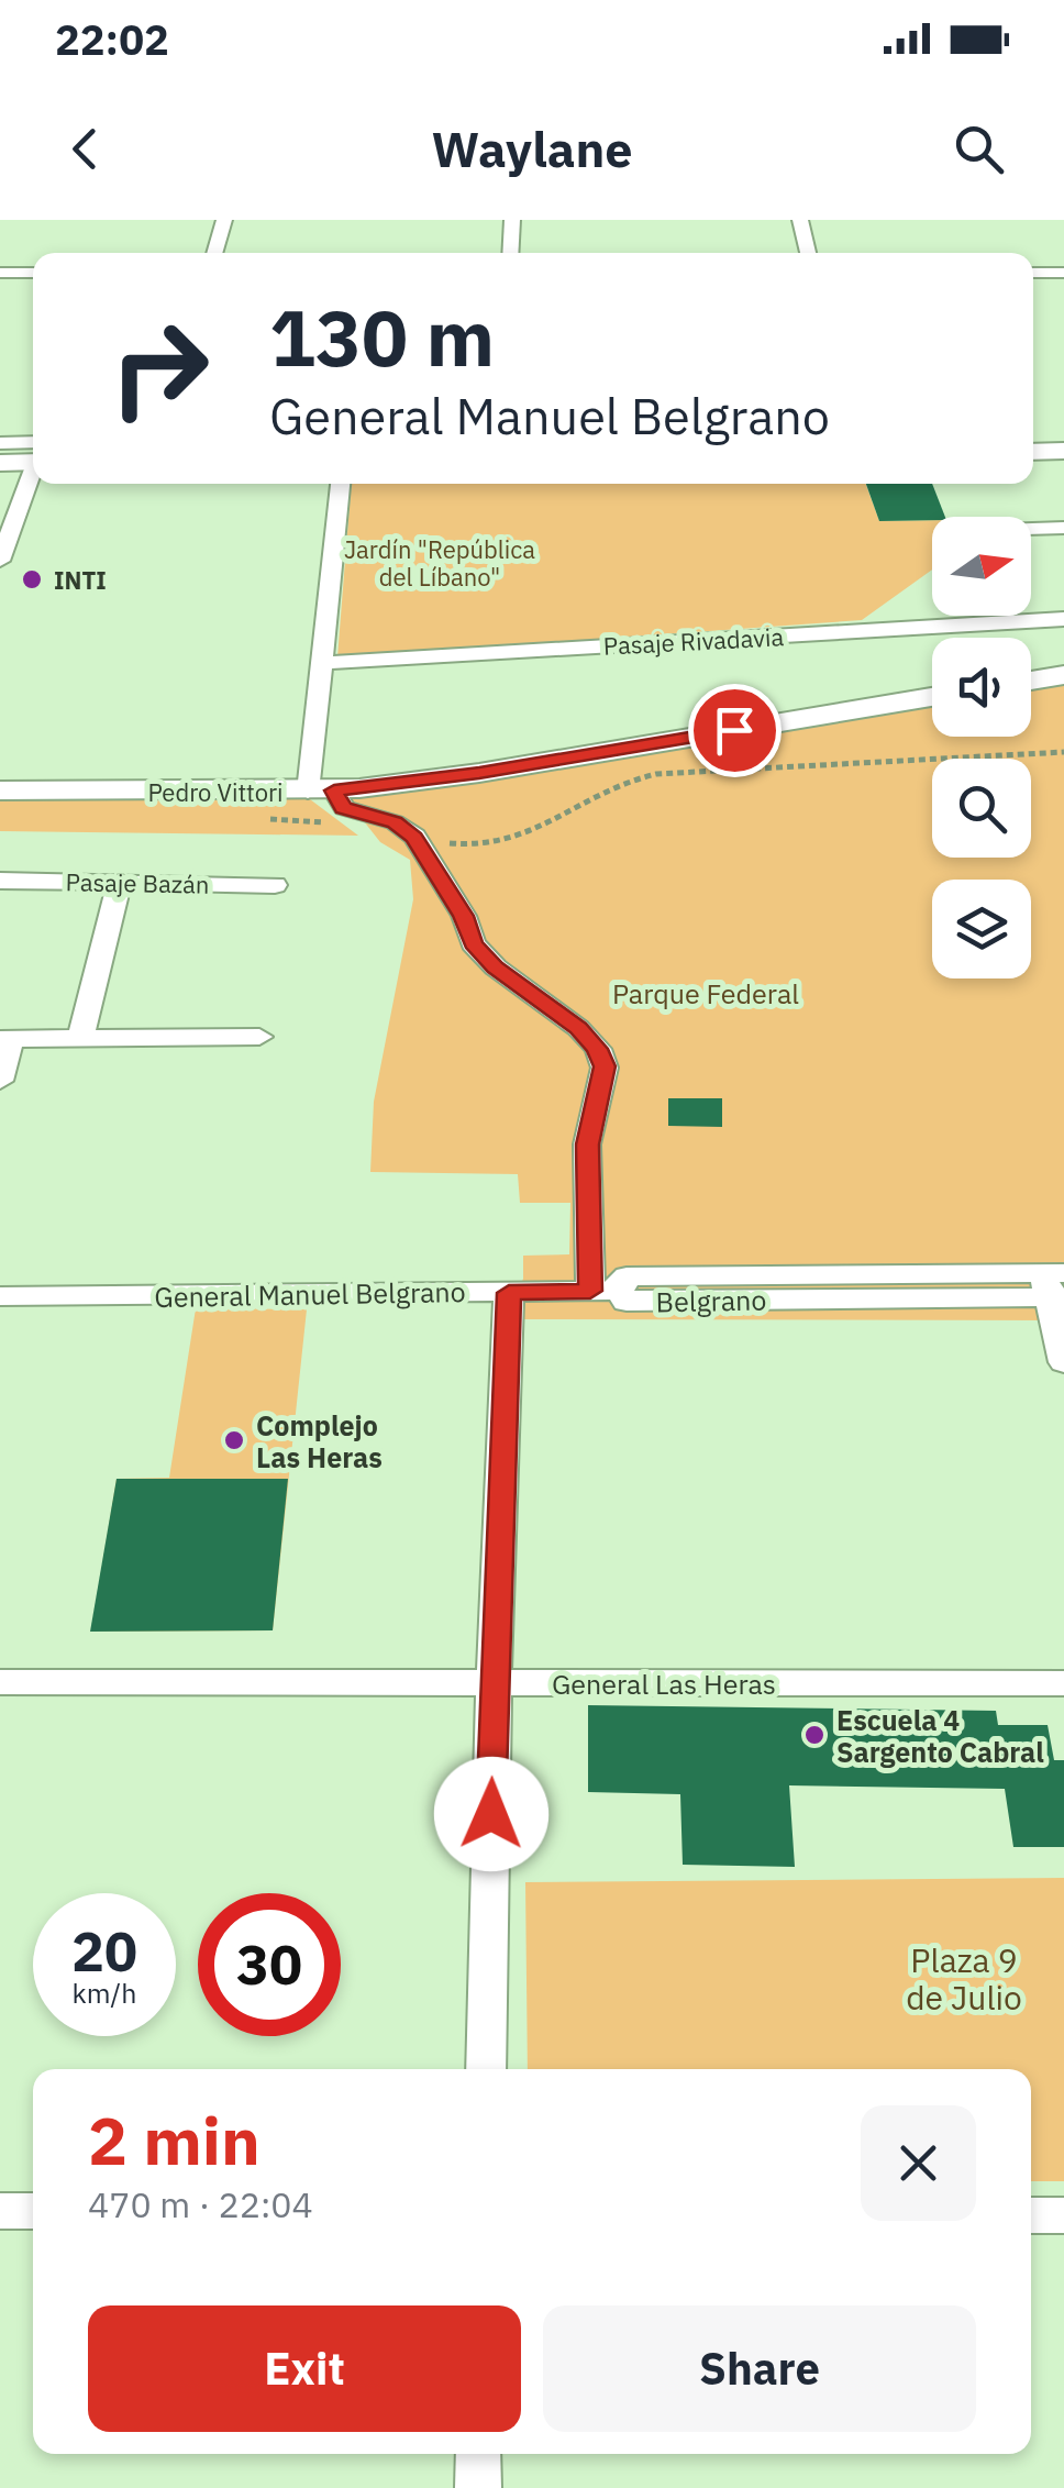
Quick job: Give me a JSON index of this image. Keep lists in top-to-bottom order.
{
  "streets": {
    "street": [
      "Pasaje Rivadavia",
      "Pedro Vittori",
      "Pasaje Bazán",
      "General Manuel Belgrano",
      "Belgrano",
      "General Las Heras"
    ]
  },
  "crossings": [
    ["General Manuel Belgrano", "Belgrano"]
  ],
  "parks": ["Jardín \"República del Líbano\"", "Parque Federal", "Plaza 9 de Julio"],
  "places": ["INTI", "Complejo Las Heras", "Escuela 4 Sargento Cabral"],
  "north": "right",
  "page": {
    "status": "22:02",
    "header": "Waylane",
    "turn": ["130 m", "General Manuel Belgrano"],
    "speed": "20 km/h",
    "limit": "30",
    "heading": ["2 min", "470 m · 22:04"],
    "buttons": ["Exit", "Share"]
  }
}
